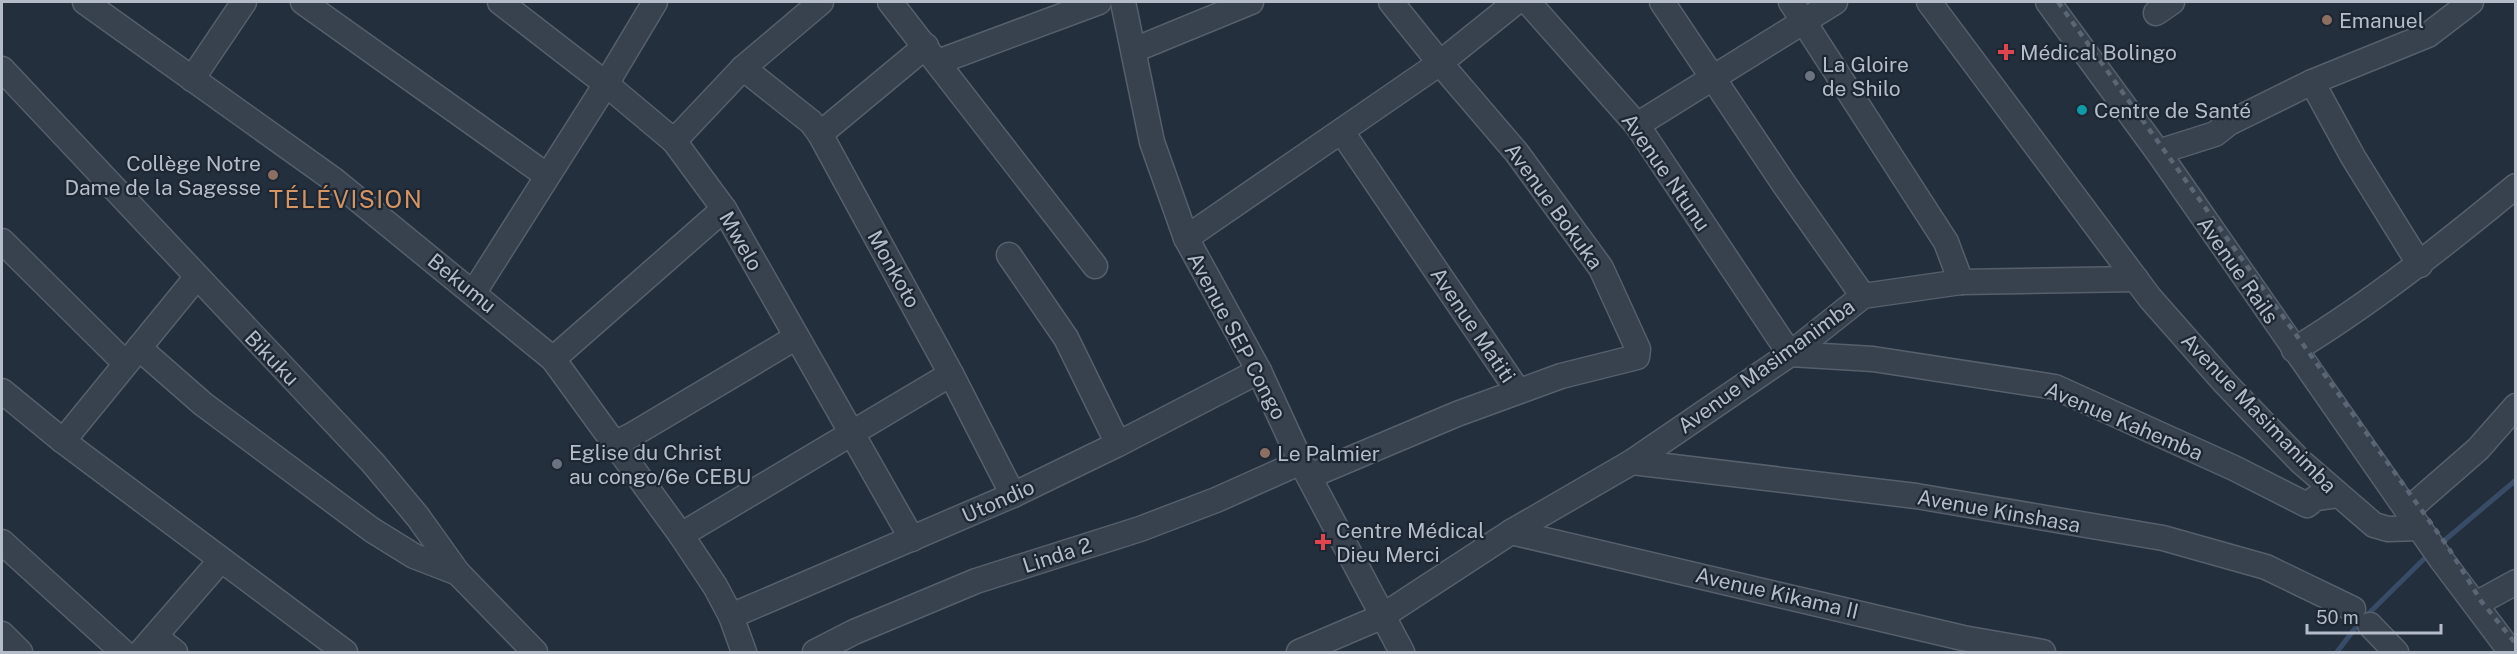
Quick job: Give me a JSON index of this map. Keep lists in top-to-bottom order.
{
  "streets": {
    "street": [
      "Avenue Ntunu",
      "Avenue Bokuka",
      "Mwelo",
      "Monkoto",
      "Avenue Rails",
      "Bekumu",
      "Avenue Matiti",
      "Avenue SEP Congo",
      "Bikuku",
      "Avenue Masimanimba",
      "Avenue Kahemba",
      "Utondio",
      "Avenue Kinshasa",
      "Linda 2",
      "Avenue Kikama II"
    ]
  },
  "crossings": [
    ["Avenue Ntunu", "Avenue Masimanimba"],
    ["Avenue Ntunu", "Avenue Kahemba"],
    ["Avenue Bokuka", "Avenue Matiti"],
    ["Mwelo", "Utondio"],
    ["Monkoto", "Utondio"],
    ["Avenue Rails", "Avenue Masimanimba"],
    ["Bekumu", "Utondio"],
    ["Avenue Matiti", "Avenue SEP Congo"],
    ["Avenue Matiti", "Linda 2"],
    ["Avenue SEP Congo", "Avenue Masimanimba"],
    ["Avenue SEP Congo", "Utondio"],
    ["Avenue SEP Congo", "Linda 2"],
    ["Avenue Masimanimba", "Avenue Kahemba"],
    ["Avenue Masimanimba", "Avenue Kinshasa"],
    ["Avenue Masimanimba", "Avenue Kikama II"]
  ],
  "districts": ["TÉLÉVISION"],
  "places": {
    "other": [
      "Emanuel",
      "La Gloire de Shilo",
      "Centre de Santé",
      "Collège Notre Dame de la Sagesse",
      "Le Palmier",
      "Eglise du Christ au congo/6e CEBU"
    ],
    "health": ["Médical Bolingo", "Centre Médical Dieu Merci"]
  },
  "scale_bar": "50 m"
}
